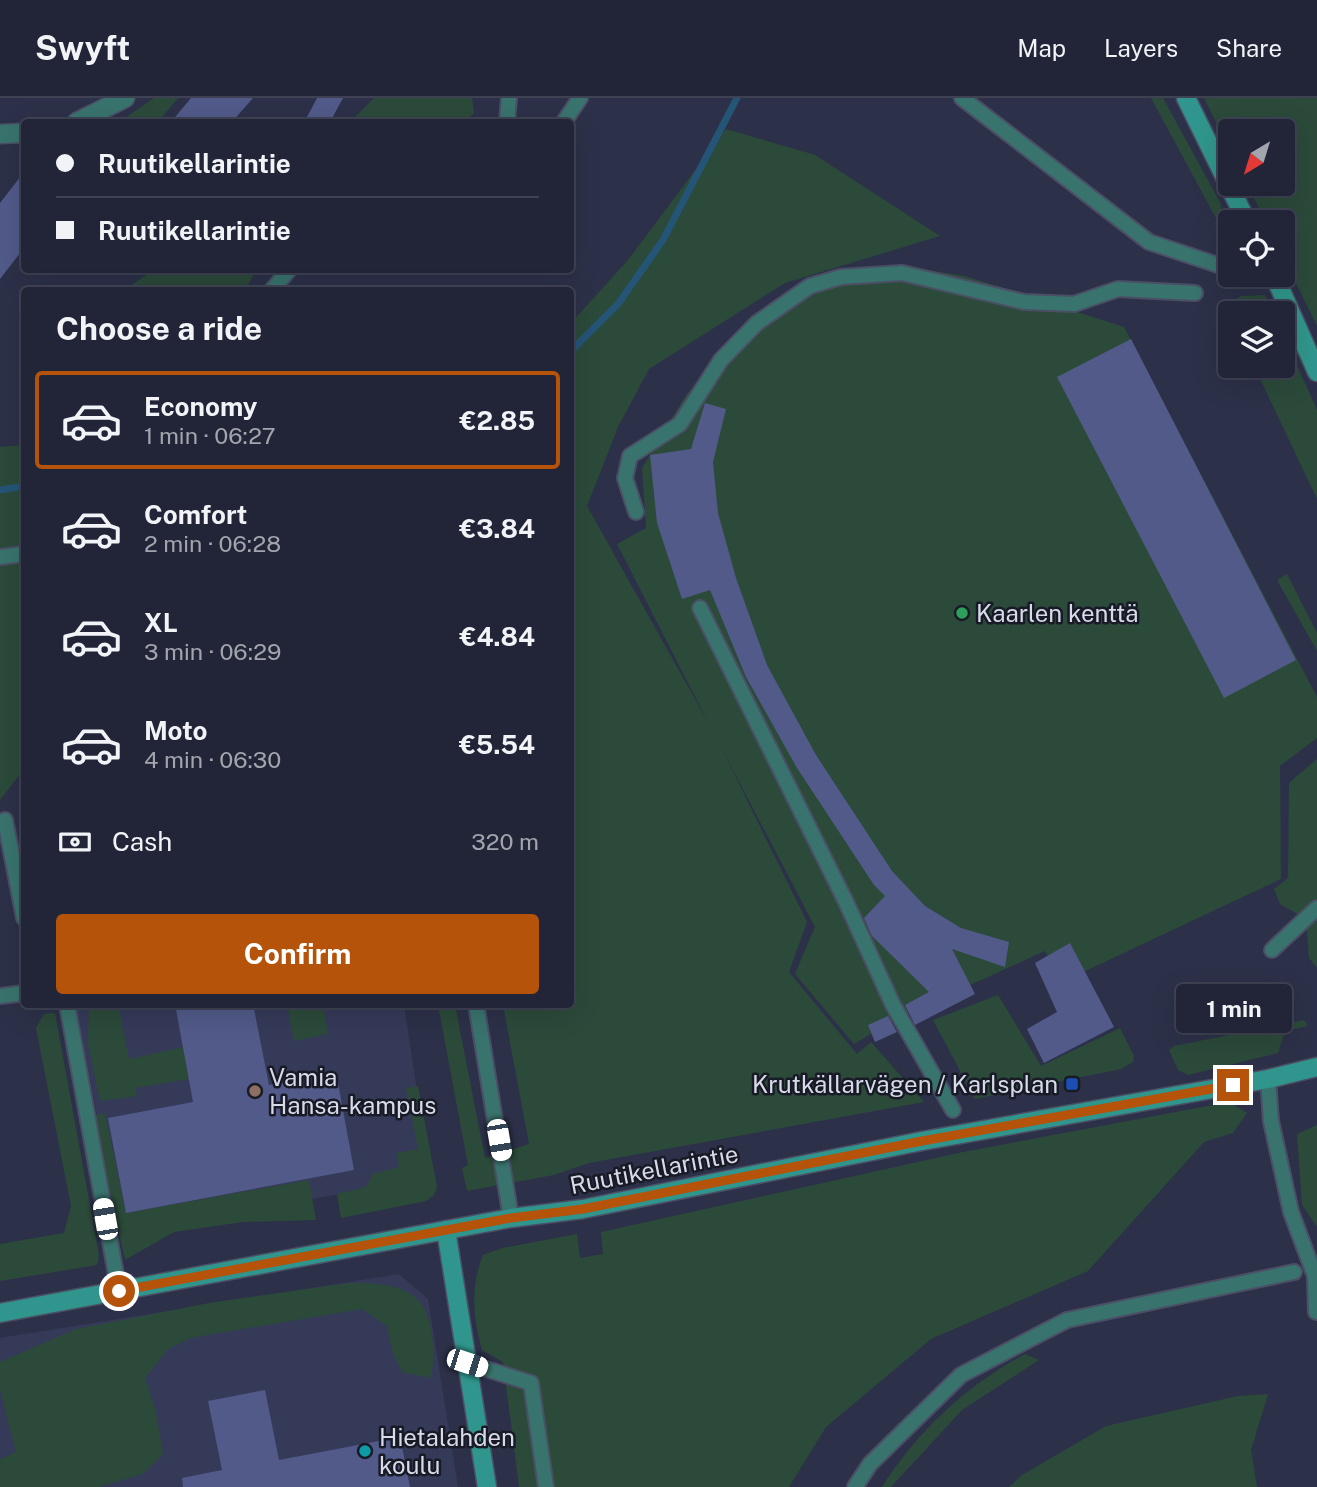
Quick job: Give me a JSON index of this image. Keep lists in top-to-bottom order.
{
  "streets": {
    "main road": ["Ruutikellarintie"]
  },
  "places": {
    "other": ["Kaarlen kenttä", "Vamia Hansa-kampus", "Hietalahden koulu"],
    "transit": ["Krutkällarvägen / Karlsplan"]
  },
  "north": "bottom left",
  "page": {
    "header": "Swyft",
    "nav": ["Map", "Layers", "Share"],
    "banner": ["Ruutikellarintie", "Ruutikellarintie"],
    "heading": "Choose a ride",
    "list": [
      {
        "name": "Economy",
        "note": "1 min · 06:27",
        "value": "€2.85"
      },
      {
        "name": "Comfort",
        "note": "2 min · 06:28",
        "value": "€3.84"
      },
      {
        "name": "XL",
        "note": "3 min · 06:29",
        "value": "€4.84"
      },
      {
        "name": "Moto",
        "note": "4 min · 06:30",
        "value": "€5.54"
      }
    ],
    "pay": ["Cash", "320 m"],
    "buttons": "Confirm",
    "bubble": "1 min"
  }
}
